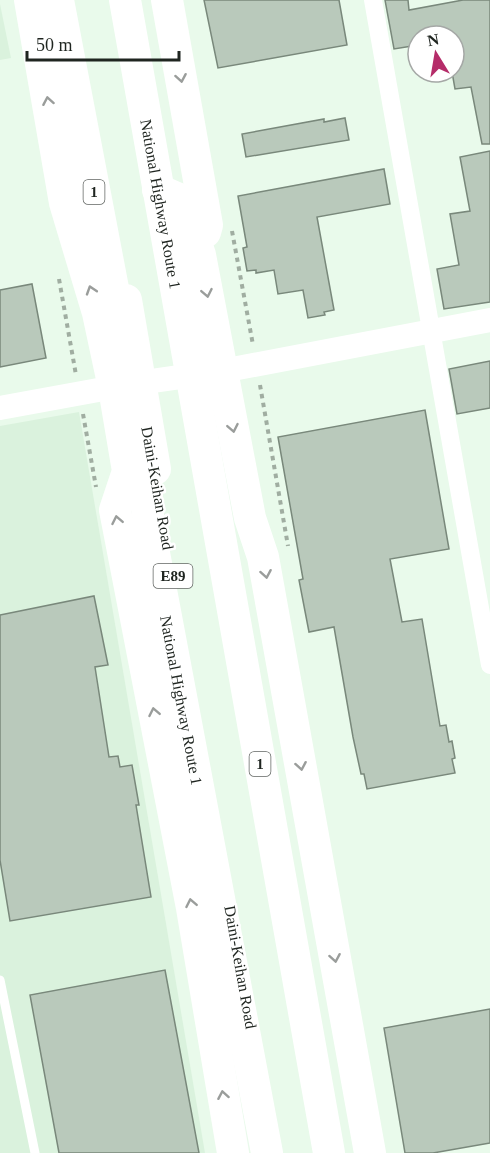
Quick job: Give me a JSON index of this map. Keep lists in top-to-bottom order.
{
  "streets": {
    "highway": [
      "1",
      "National Highway Route 1",
      "Daini-Keihan Road",
      "E89"
    ]
  },
  "scale_bar": "50 m",
  "north": "top"
}
